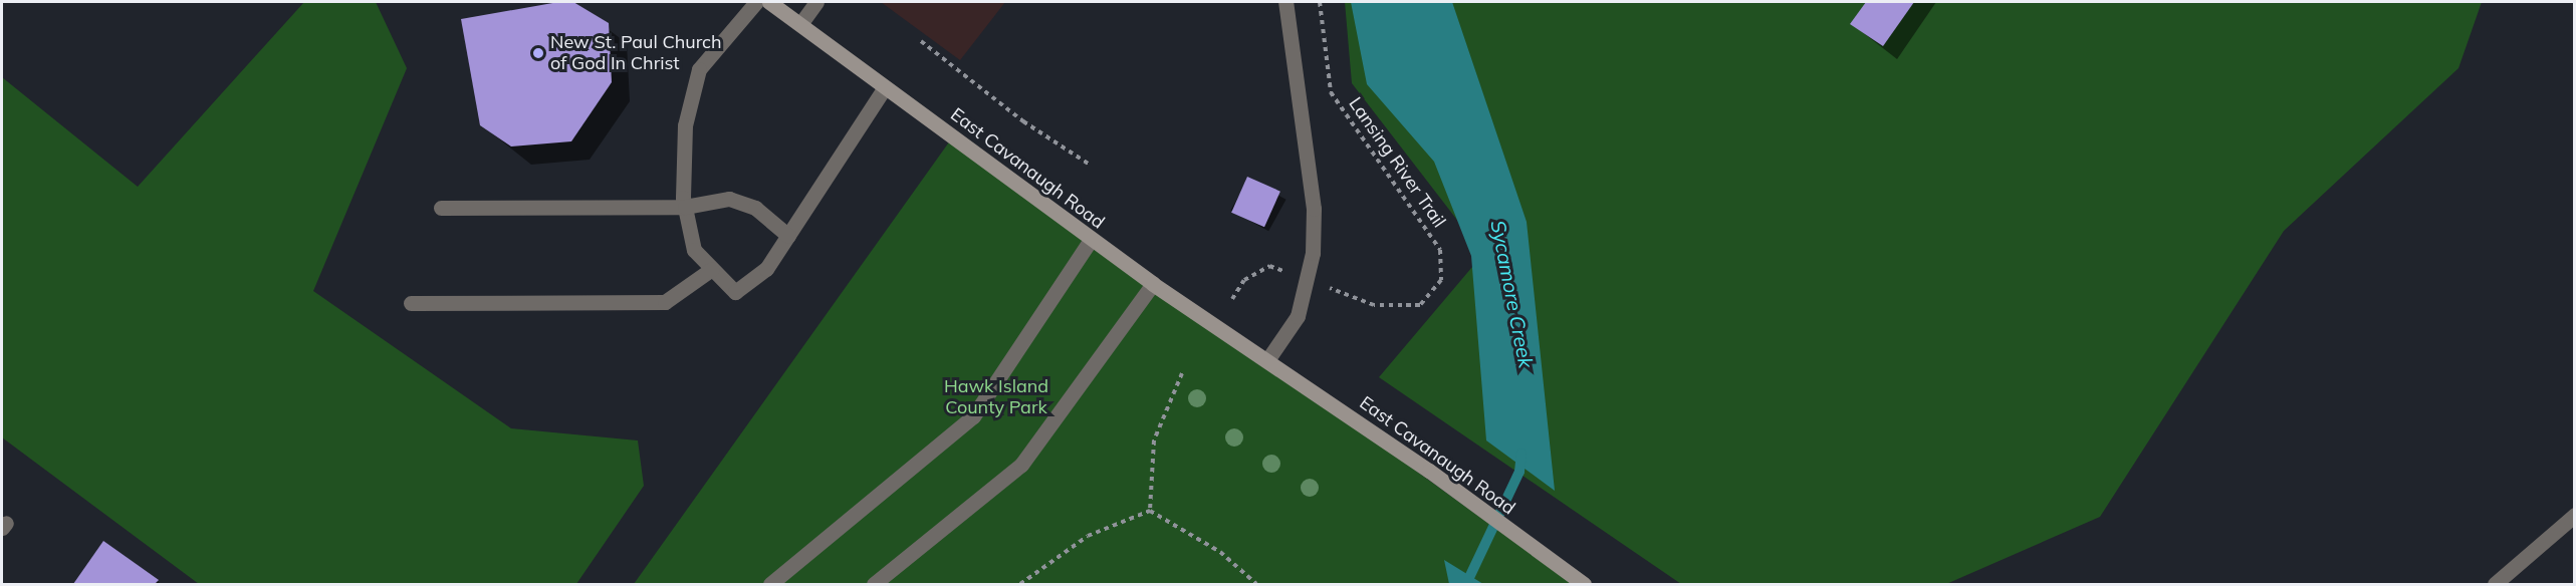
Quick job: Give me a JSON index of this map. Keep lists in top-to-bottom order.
{
  "streets": {
    "street": ["East Cavanaugh Road"],
    "path": ["Lansing River Trail"]
  },
  "water": ["Sycamore Creek"],
  "parks": ["Hawk Island County Park"],
  "places": ["New St. Paul Church of God In Christ"]
}
